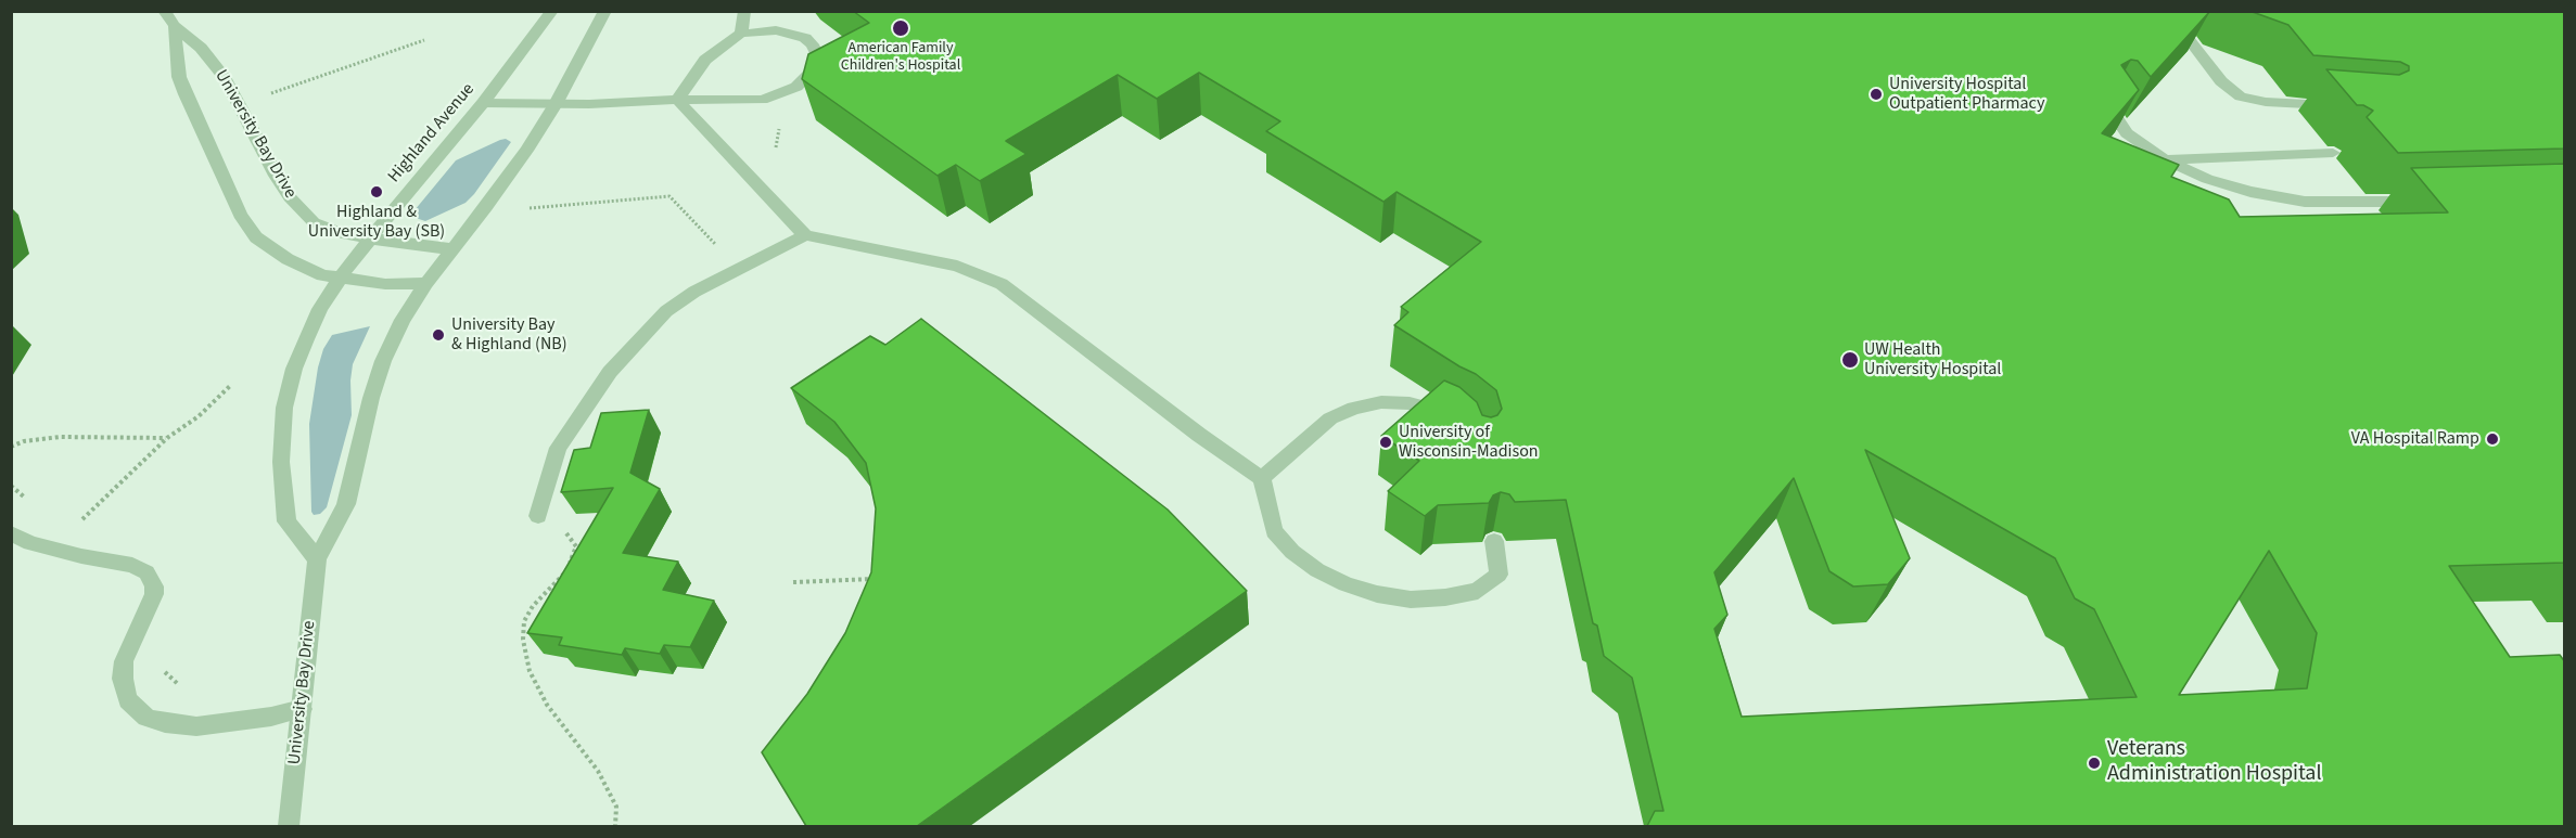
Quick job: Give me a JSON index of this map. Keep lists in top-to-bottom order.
{
  "streets": {
    "street": ["Highland Avenue", "University Bay Drive"]
  },
  "crossings": [
    ["Highland Avenue", "University Bay Drive"]
  ],
  "places": [
    "American Family Children's Hospital",
    "University Hospital Outpatient Pharmacy",
    "Highland & University Bay (SB)",
    "University Bay & Highland (NB)",
    "UW Health University Hospital",
    "VA Hospital Ramp",
    "University of Wisconsin-Madison",
    "Veterans Administration Hospital"
  ]
}
